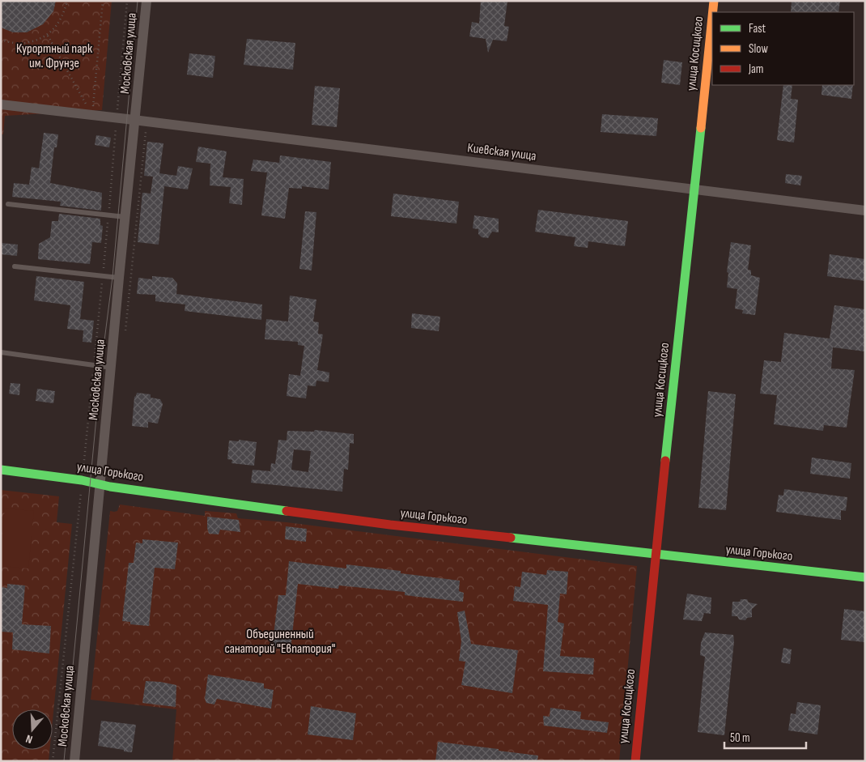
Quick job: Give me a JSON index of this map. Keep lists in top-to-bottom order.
{
  "streets": {
    "street": [
      "Московская улица",
      "улица Косицкого",
      "Киевская улица",
      "улица Горького"
    ]
  },
  "crossings": [
    ["Московская улица", "Киевская улица"],
    ["Московская улица", "улица Горького"],
    ["улица Косицкого", "Киевская улица"],
    ["улица Косицкого", "улица Горького"]
  ],
  "parks": ["Курортный парк им. Фрунзе", "Объединенный санаторий \"Евпатория\""],
  "legend": ["Fast", "Slow", "Jam"],
  "scale_bar": "50 m",
  "north": "bottom"
}
